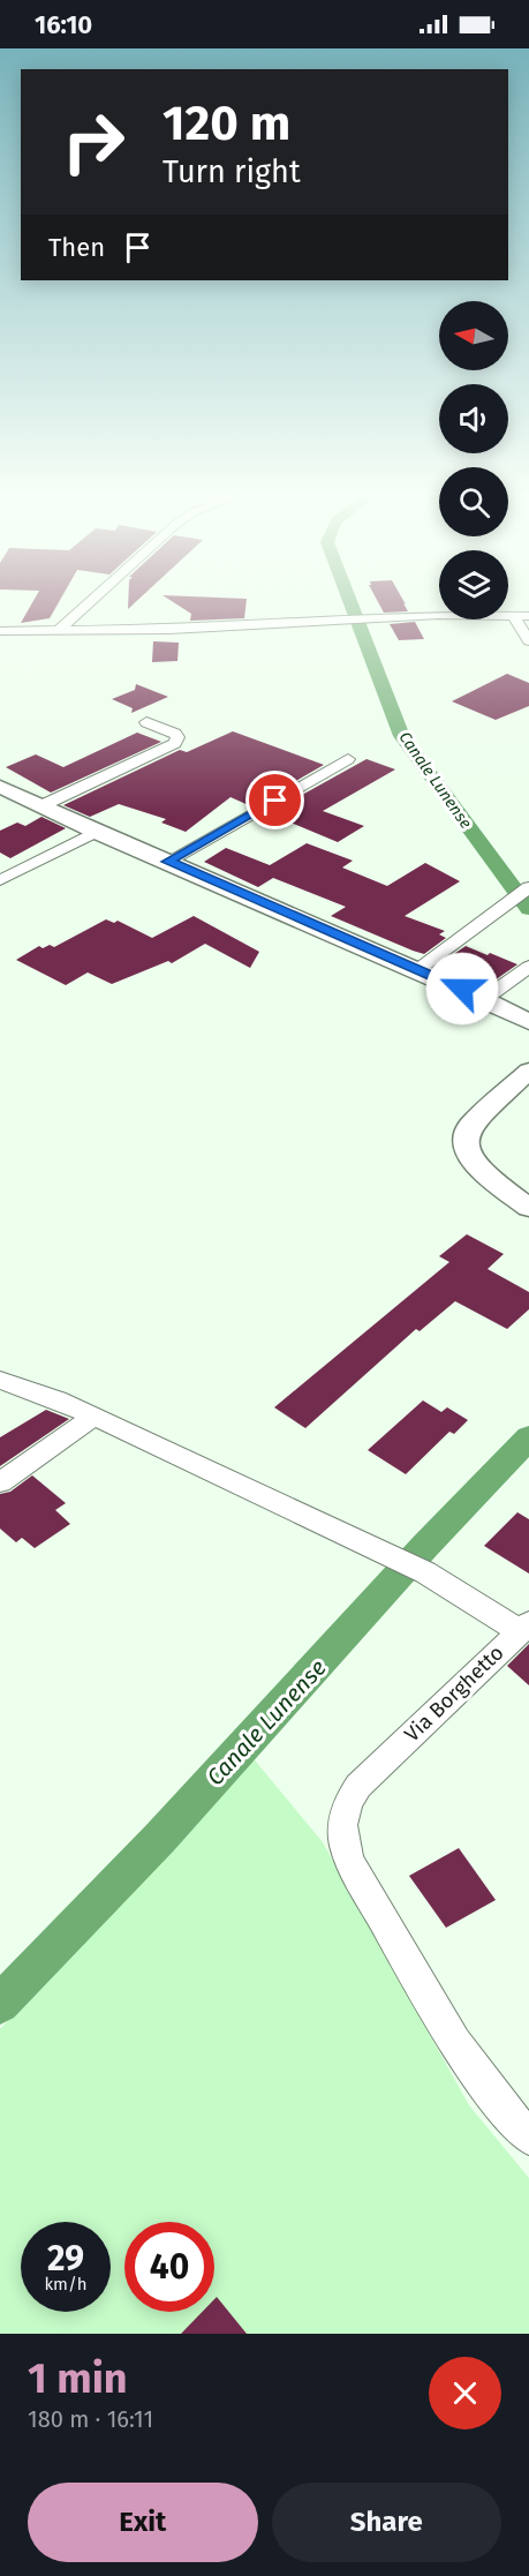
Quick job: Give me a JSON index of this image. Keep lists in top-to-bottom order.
{
  "streets": {
    "street": ["Via Borghetto"]
  },
  "water": ["Canale Lunense"],
  "north": "left",
  "page": {
    "status": "16:10",
    "turn": ["120 m", "Turn right"],
    "then": "Then",
    "speed": "29 km/h",
    "limit": "40",
    "heading": ["1 min", "180 m · 16:11"],
    "buttons": ["Exit", "Share"]
  }
}
